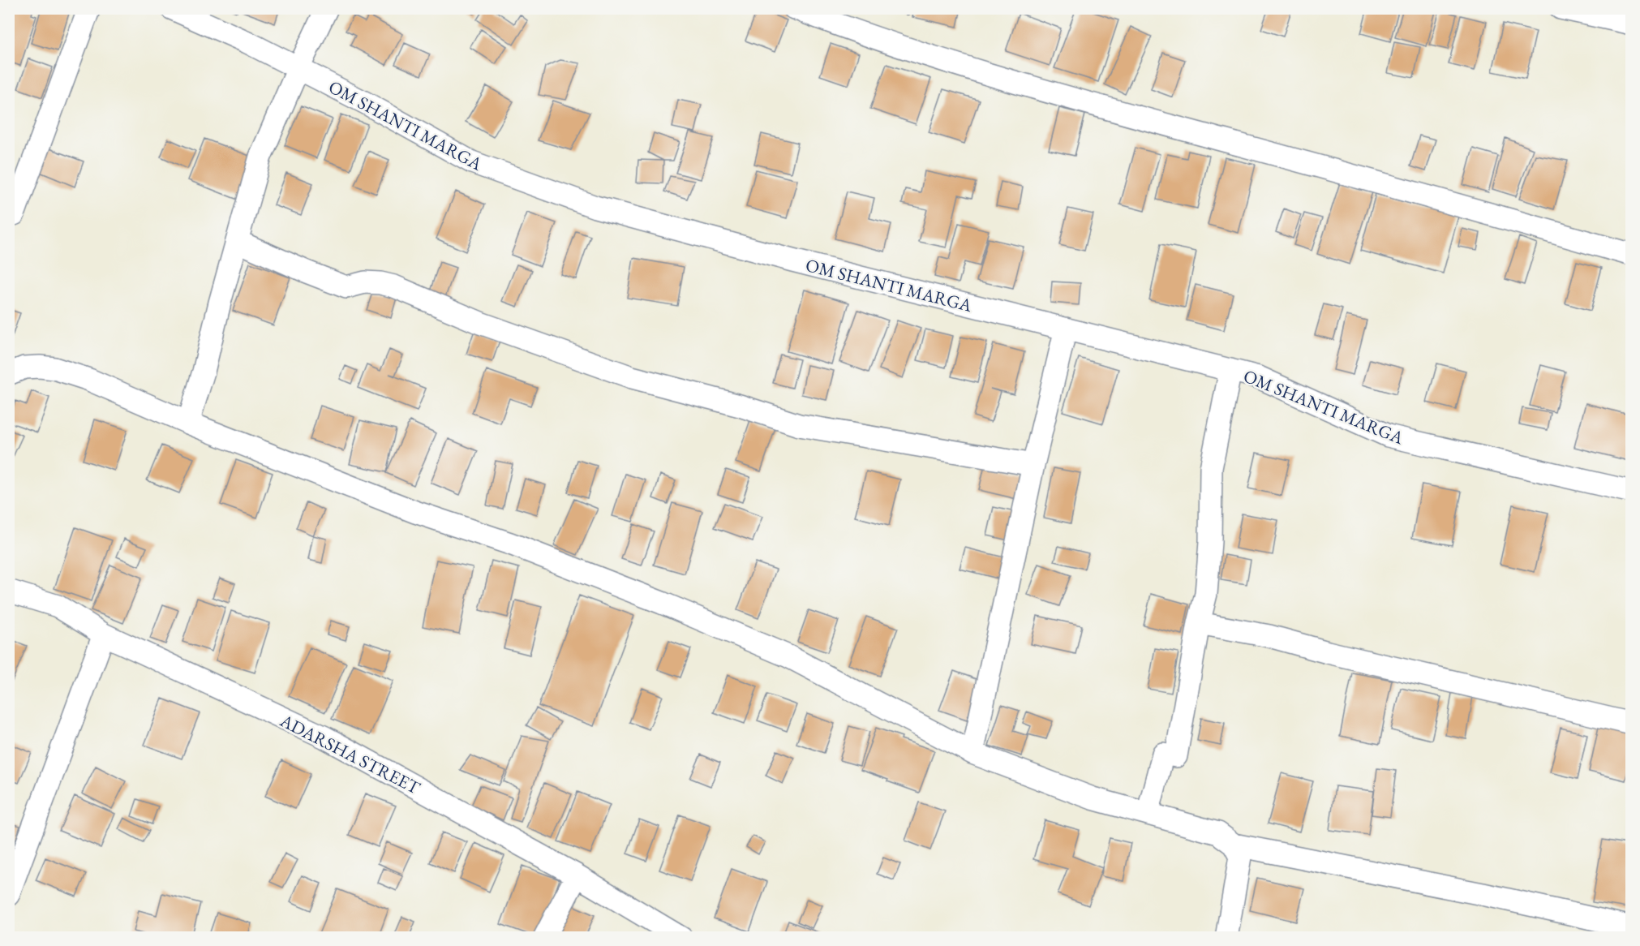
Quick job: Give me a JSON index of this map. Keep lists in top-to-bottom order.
{
  "streets": {
    "street": ["OM SHANTI MARGA", "ADARSHA STREET"]
  }
}
